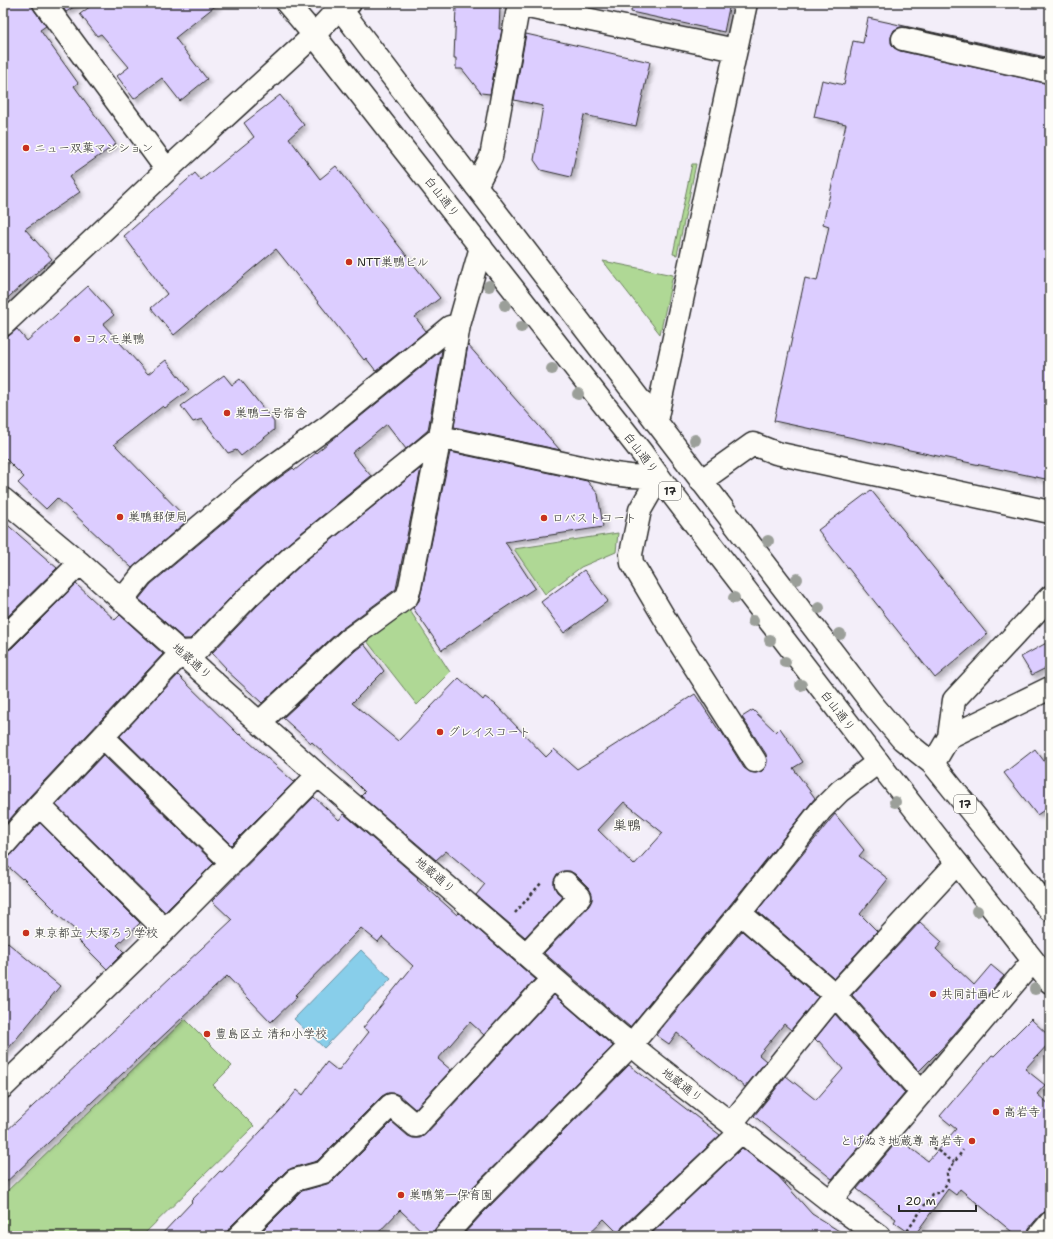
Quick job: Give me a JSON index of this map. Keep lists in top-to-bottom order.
{
  "streets": {
    "main road": ["白山通り", "17", "地蔵通り"]
  },
  "districts": ["巣鴨"],
  "places": [
    "ニュー双葉マンション",
    "NTT巣鴨ビル",
    "コスモ巣鴨",
    "巣鴨二号宿舎",
    "巣鴨郵便局",
    "ロバストコート",
    "グレイスコート",
    "東京都立 大塚ろう学校",
    "共同計画ビル",
    "豊島区立 清和小学校",
    "高岩寺",
    "とげぬき地蔵尊 高岩寺",
    "巣鴨第一保育園"
  ],
  "scale_bar": "20 m"
}
